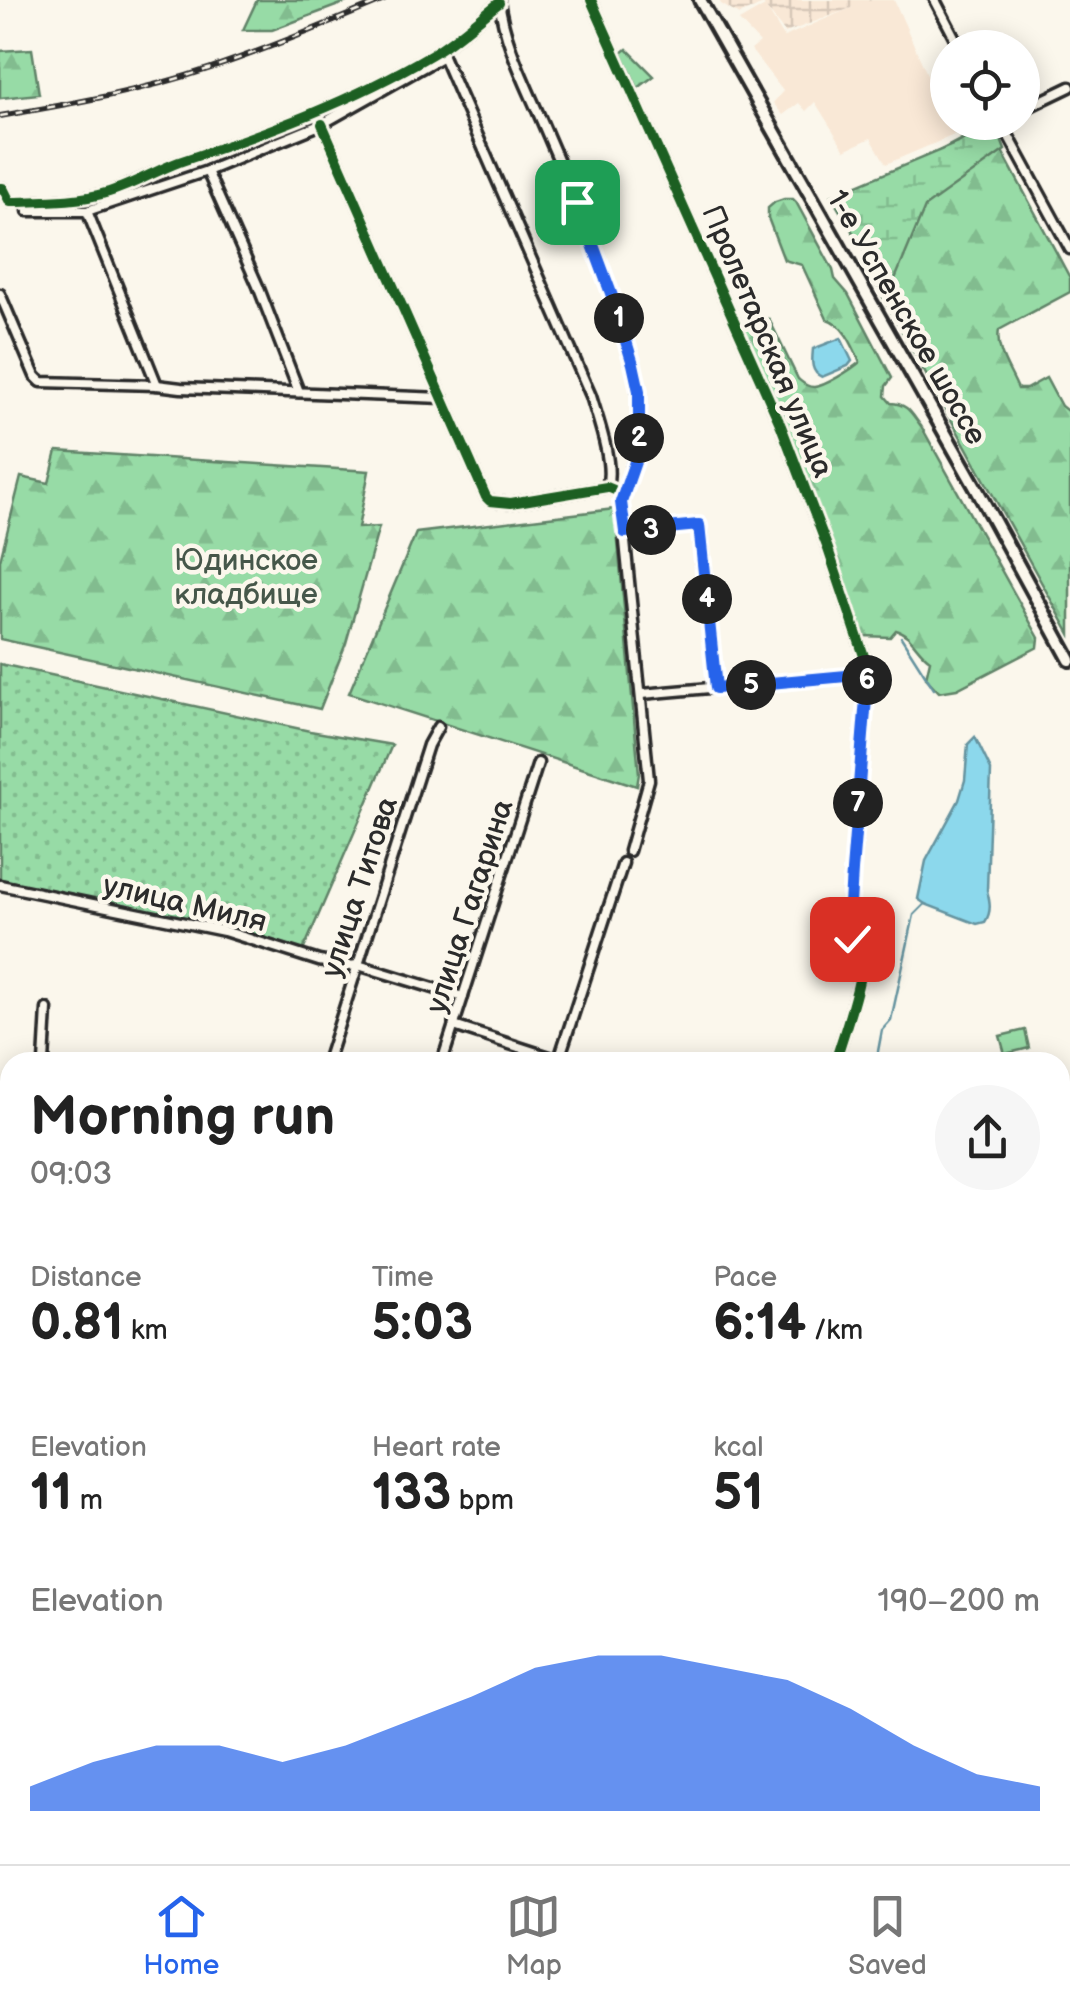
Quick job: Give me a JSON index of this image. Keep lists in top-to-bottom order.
{
  "streets": {
    "main road": ["1-е Успенское шоссе"],
    "street": [
      "Пролетарская улица",
      "улица Титова",
      "улица Миля",
      "улица Гагарина"
    ]
  },
  "crossings": [
    ["улица Титова", "улица Миля"],
    ["улица Миля", "улица Гагарина"]
  ],
  "parks": ["Юдинское кладбище"],
  "page": {
    "pins": [
      "1",
      "2",
      "3",
      "4",
      "6",
      "5",
      "7"
    ],
    "heading": ["Morning run", "09:03"],
    "stats": [
      ["Distance", "0.81 km"],
      ["Time", "5:03"],
      ["Pace", "6:14 /km"],
      ["Elevation", "11 m"],
      ["Heart rate", "133 bpm"],
      ["kcal", "51"]
    ],
    "chart": ["Elevation", "190–200 m"],
    "tabs": ["Home", "Map", "Saved"]
  }
}
